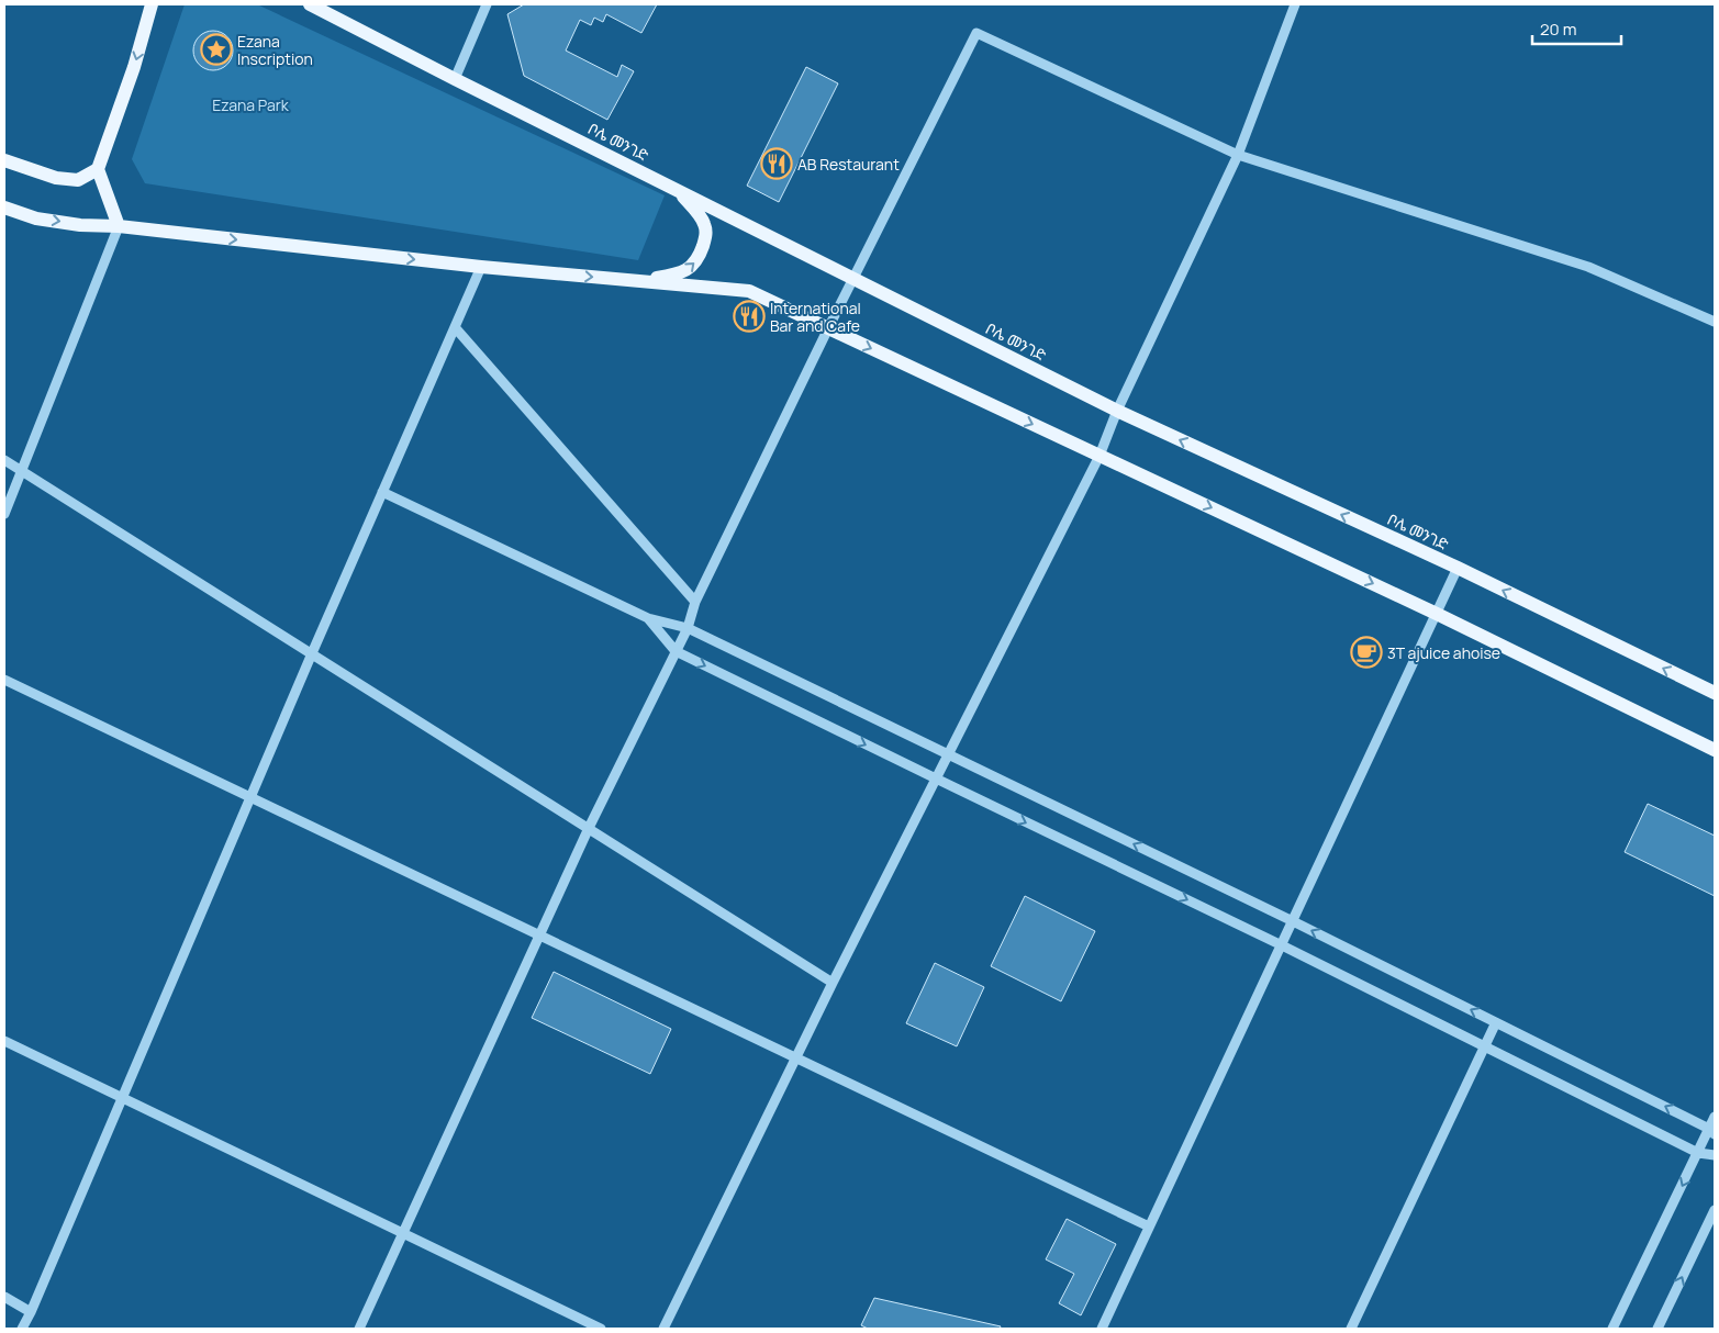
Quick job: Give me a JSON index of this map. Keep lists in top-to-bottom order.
{
  "streets": {
    "main road": ["ቦሌ መንገድ"]
  },
  "parks": ["Ezana Park"],
  "places": {
    "place": ["Ezana Inscription"],
    "restaurant": ["AB Restaurant", "International Bar and Cafe"],
    "cafe": ["3T ajuice ahoise"]
  },
  "scale_bar": "20 m"
}
